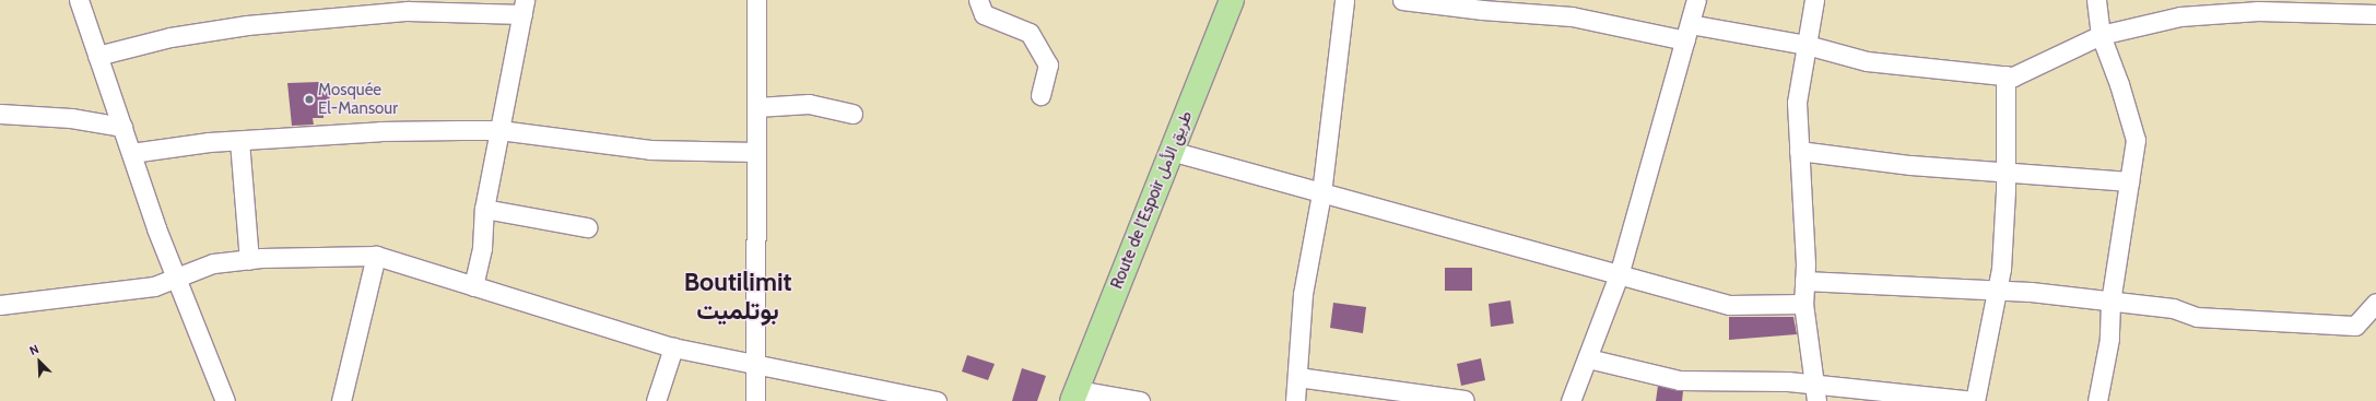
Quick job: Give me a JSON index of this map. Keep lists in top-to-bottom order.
{
  "streets": {
    "highway": ["Route de l’Espoir طريق الأمل"]
  },
  "districts": ["Boutilimit بوتلميت"],
  "places": ["Mosquée El-Mansour"],
  "north": "top left"
}
